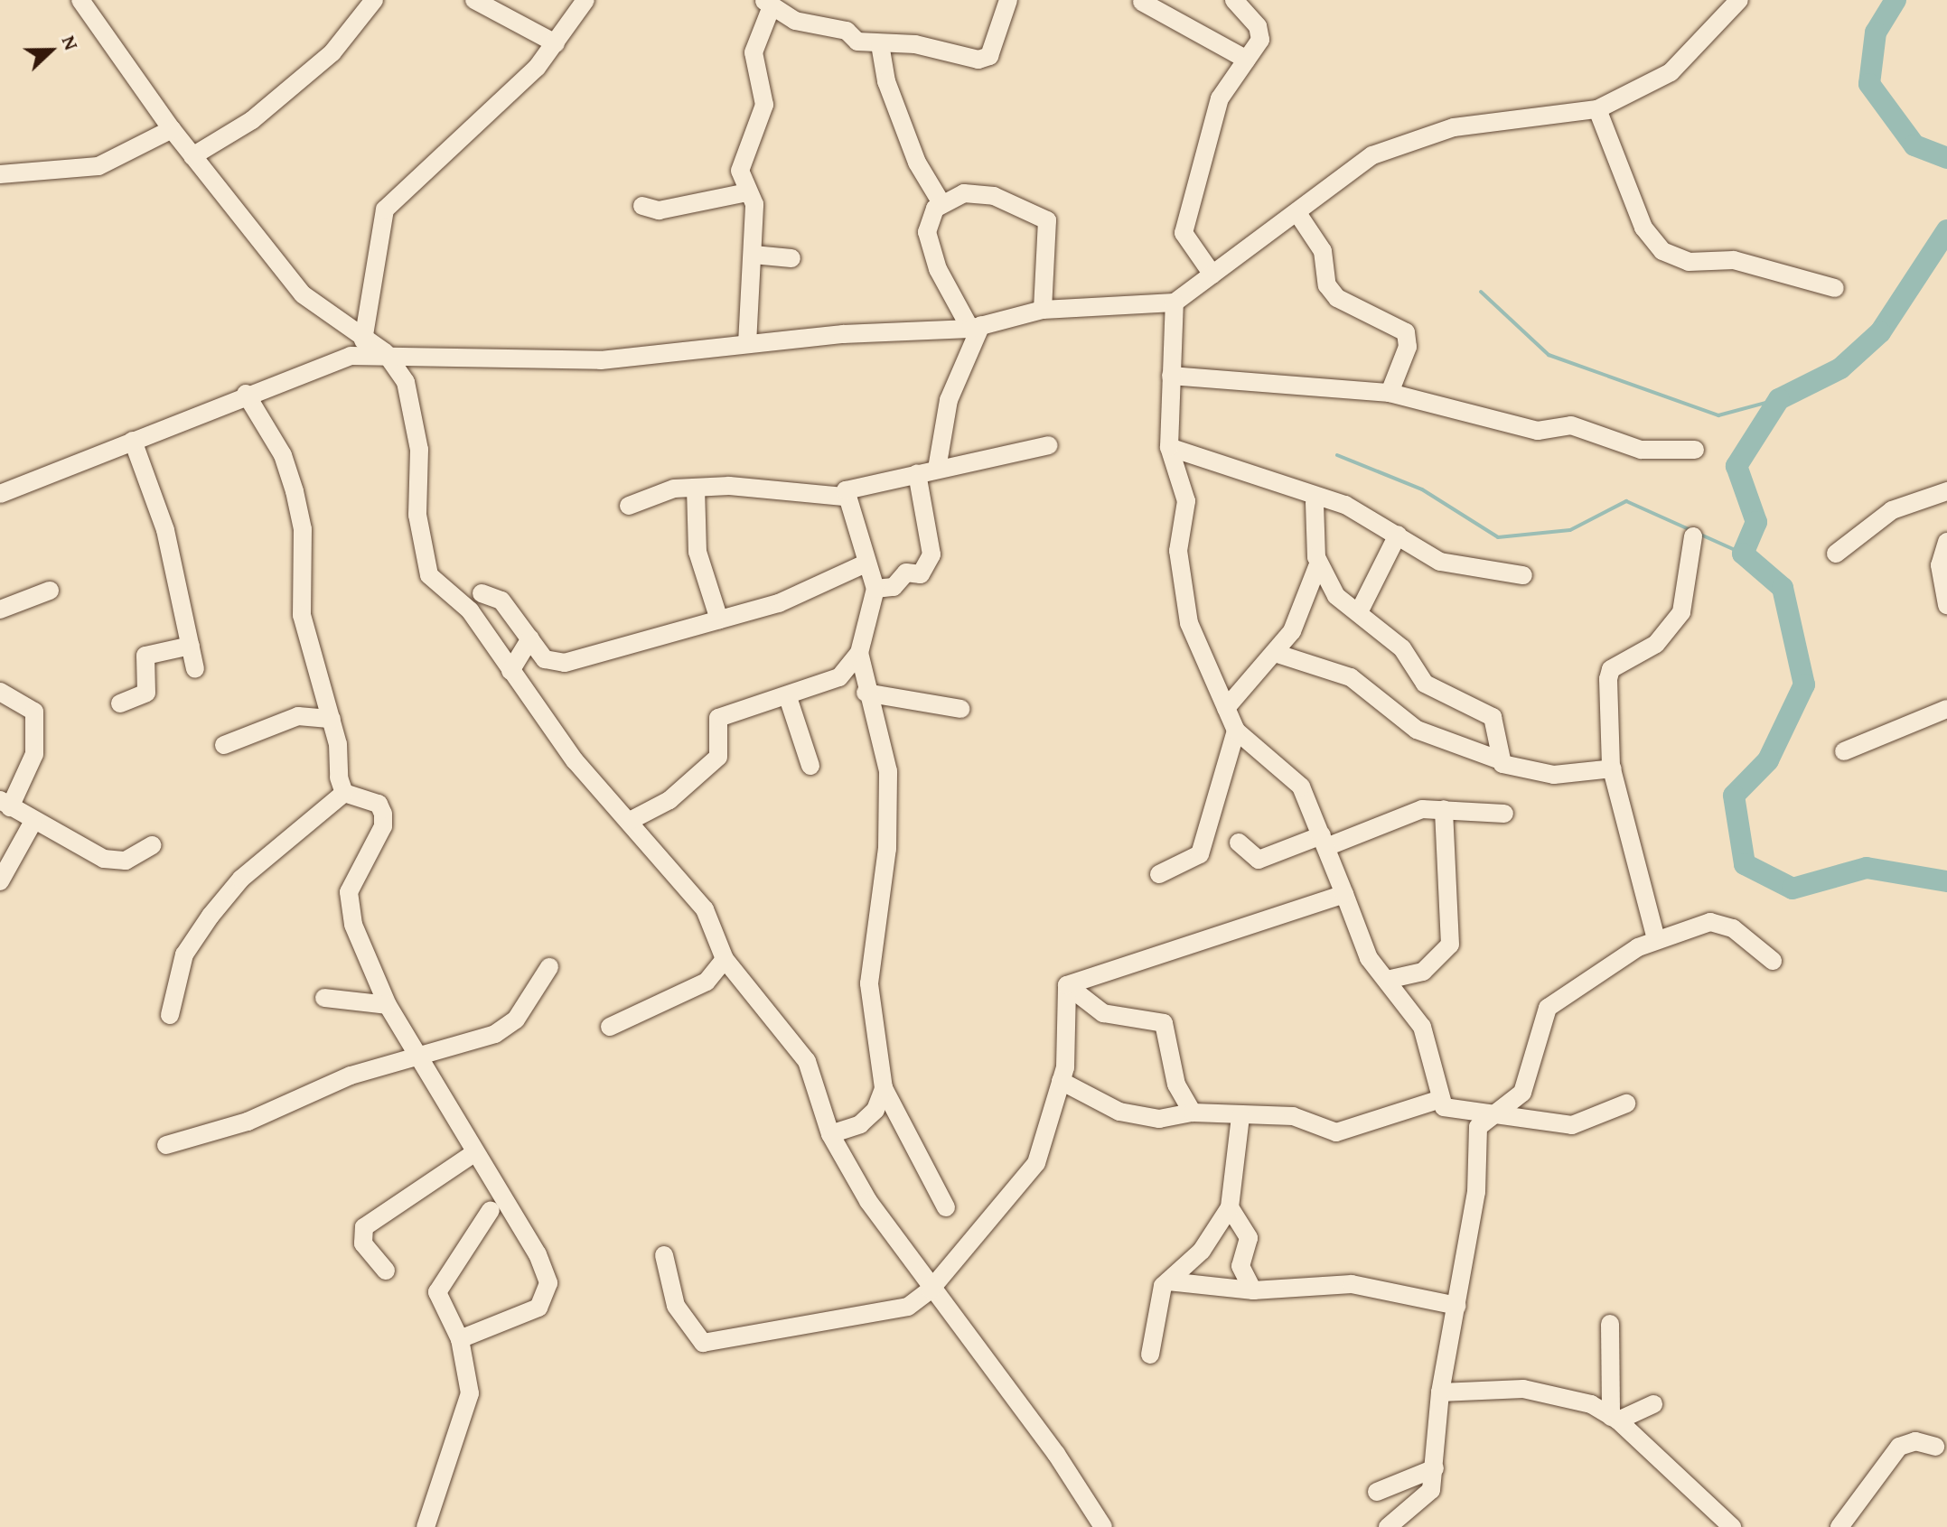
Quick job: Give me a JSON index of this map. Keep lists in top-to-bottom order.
{
  "north": "right"
}
